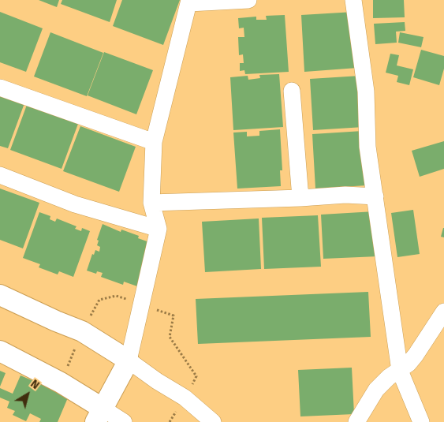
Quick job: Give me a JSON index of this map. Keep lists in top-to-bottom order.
{
  "north": "top right"
}
